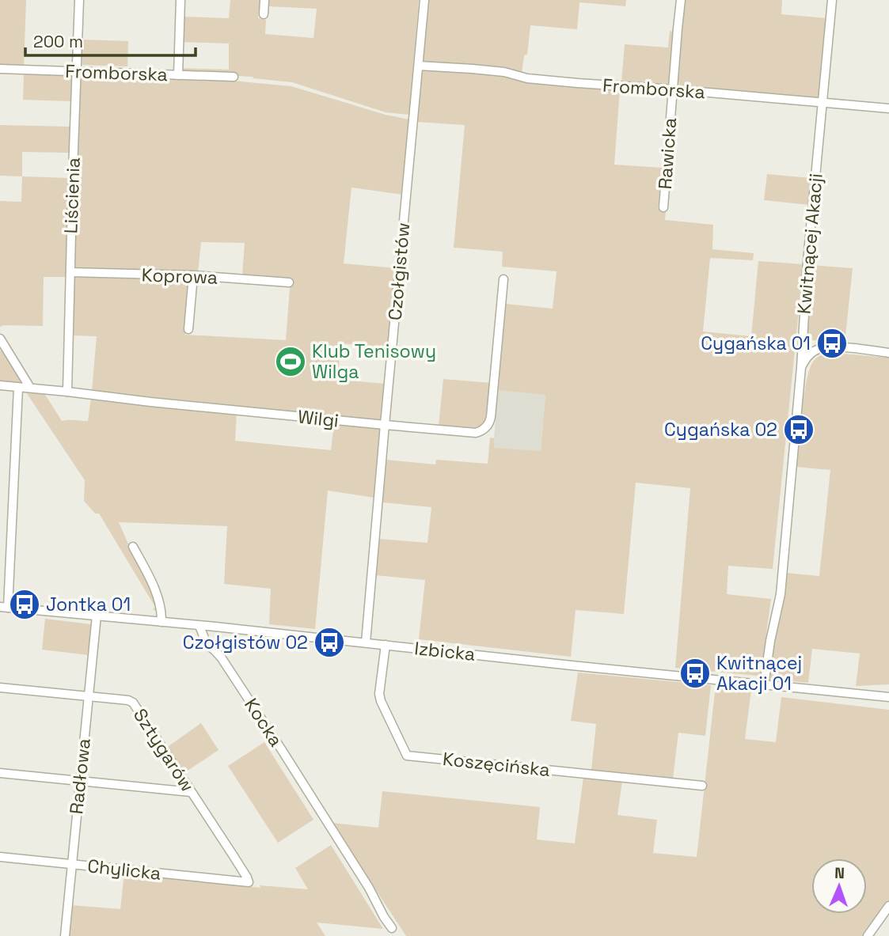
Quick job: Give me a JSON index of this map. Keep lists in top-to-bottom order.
{
  "streets": {
    "street": [
      "Fromborska",
      "Rawicka",
      "Liścienia",
      "Kwitnącej Akacji",
      "Czołgistów",
      "Koprowa",
      "Wilgi",
      "Izbicka",
      "Kocka",
      "Sztygarów",
      "Koszęcińska",
      "Radłowa",
      "Chylicka"
    ]
  },
  "crossings": [
    ["Fromborska", "Rawicka"],
    ["Fromborska", "Liścienia"],
    ["Fromborska", "Kwitnącej Akacji"],
    ["Fromborska", "Czołgistów"],
    ["Liścienia", "Koprowa"],
    ["Liścienia", "Wilgi"],
    ["Kwitnącej Akacji", "Izbicka"],
    ["Czołgistów", "Wilgi"],
    ["Czołgistów", "Izbicka"],
    ["Izbicka", "Kocka"],
    ["Izbicka", "Koszęcińska"],
    ["Izbicka", "Radłowa"],
    ["Sztygarów", "Radłowa"],
    ["Sztygarów", "Chylicka"],
    ["Radłowa", "Chylicka"]
  ],
  "places": {
    "bus stop": [
      "Cygańska 01",
      "Cygańska 02",
      "Jontka 01",
      "Czołgistów 02",
      "Kwitnącej Akacji 01"
    ],
    "sports": ["Klub Tenisowy Wilga"]
  },
  "scale_bar": "200 m",
  "north": "top"
}
